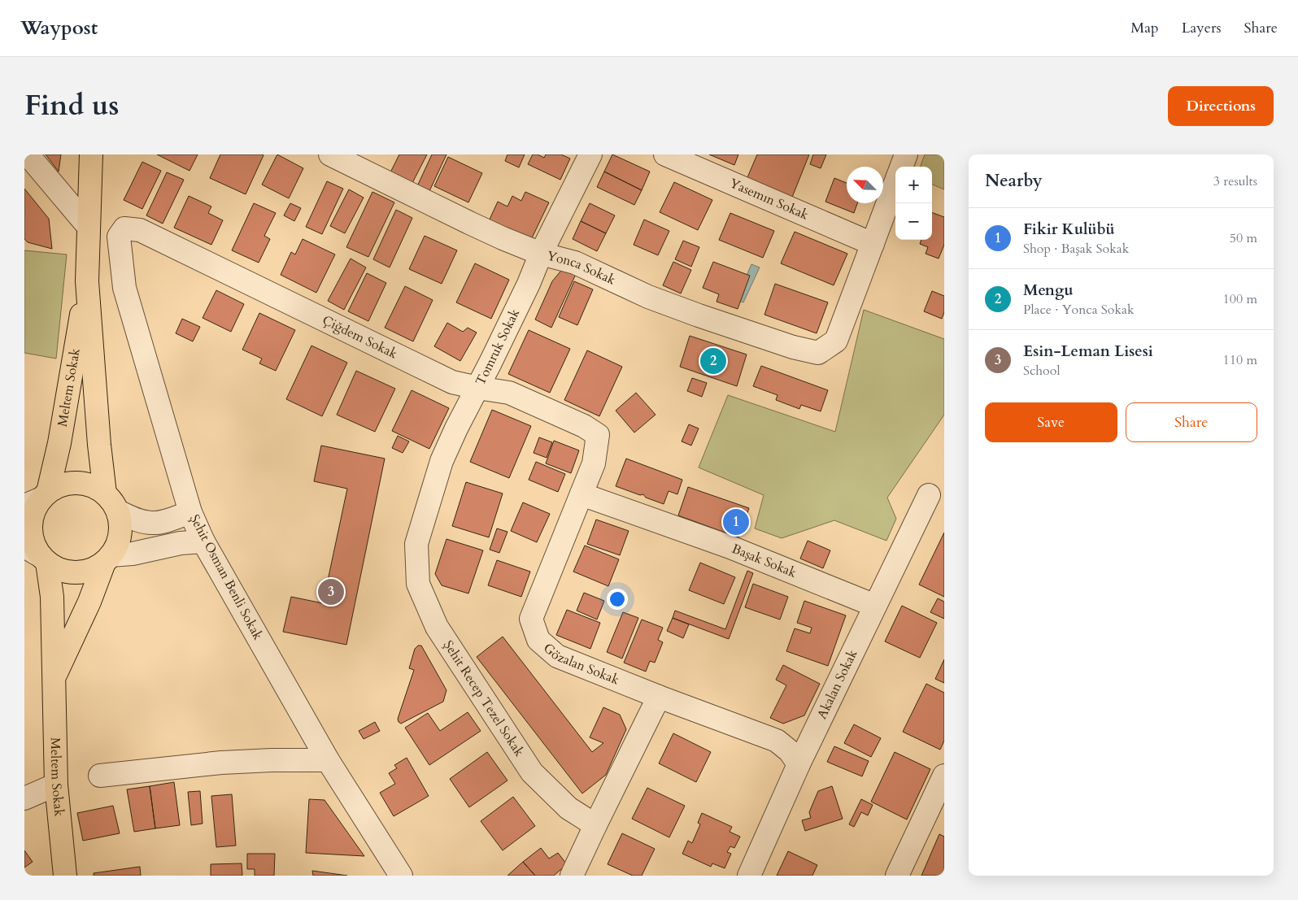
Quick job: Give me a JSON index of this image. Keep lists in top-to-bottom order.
{
  "streets": {
    "main road": ["Meltem Sokak"],
    "street": [
      "Yasemın Sokak",
      "Yonca Sokak",
      "Çiğdem Sokak",
      "Tomruk Sokak",
      "Başak Sokak",
      "Şehit Osman Benli Sokak",
      "Gözalan Sokak",
      "Akalan Sokak",
      "Şehit Recep Tezel Sokak"
    ]
  },
  "crossings": [
    ["Yasemın Sokak", "Yonca Sokak"],
    ["Yonca Sokak", "Tomruk Sokak"],
    ["Çiğdem Sokak", "Tomruk Sokak"],
    ["Çiğdem Sokak", "Şehit Osman Benli Sokak"],
    ["Çiğdem Sokak", "Gözalan Sokak"],
    ["Tomruk Sokak", "Şehit Recep Tezel Sokak"],
    ["Başak Sokak", "Gözalan Sokak"],
    ["Başak Sokak", "Akalan Sokak"],
    ["Gözalan Sokak", "Akalan Sokak"]
  ],
  "north": "top left",
  "page": {
    "header": "Waypost",
    "nav": ["Map", "Layers", "Share"],
    "title": "Find us",
    "buttons": [
      "Directions",
      ["Save", "Share"]
    ],
    "heading": ["Nearby", "3 results"],
    "map_buttons": ["+", "−"],
    "list": [
      {
        "mark": "1",
        "name": "Fikir Kulübü",
        "note": "Shop · Başak Sokak",
        "value": "50 m"
      },
      {
        "mark": "2",
        "name": "Mengu",
        "note": "Place · Yonca Sokak",
        "value": "100 m"
      },
      {
        "mark": "3",
        "name": "Esin-Leman Lisesi",
        "note": "School",
        "value": "110 m"
      }
    ],
    "pins": ["2", "1", "3"]
  }
}
